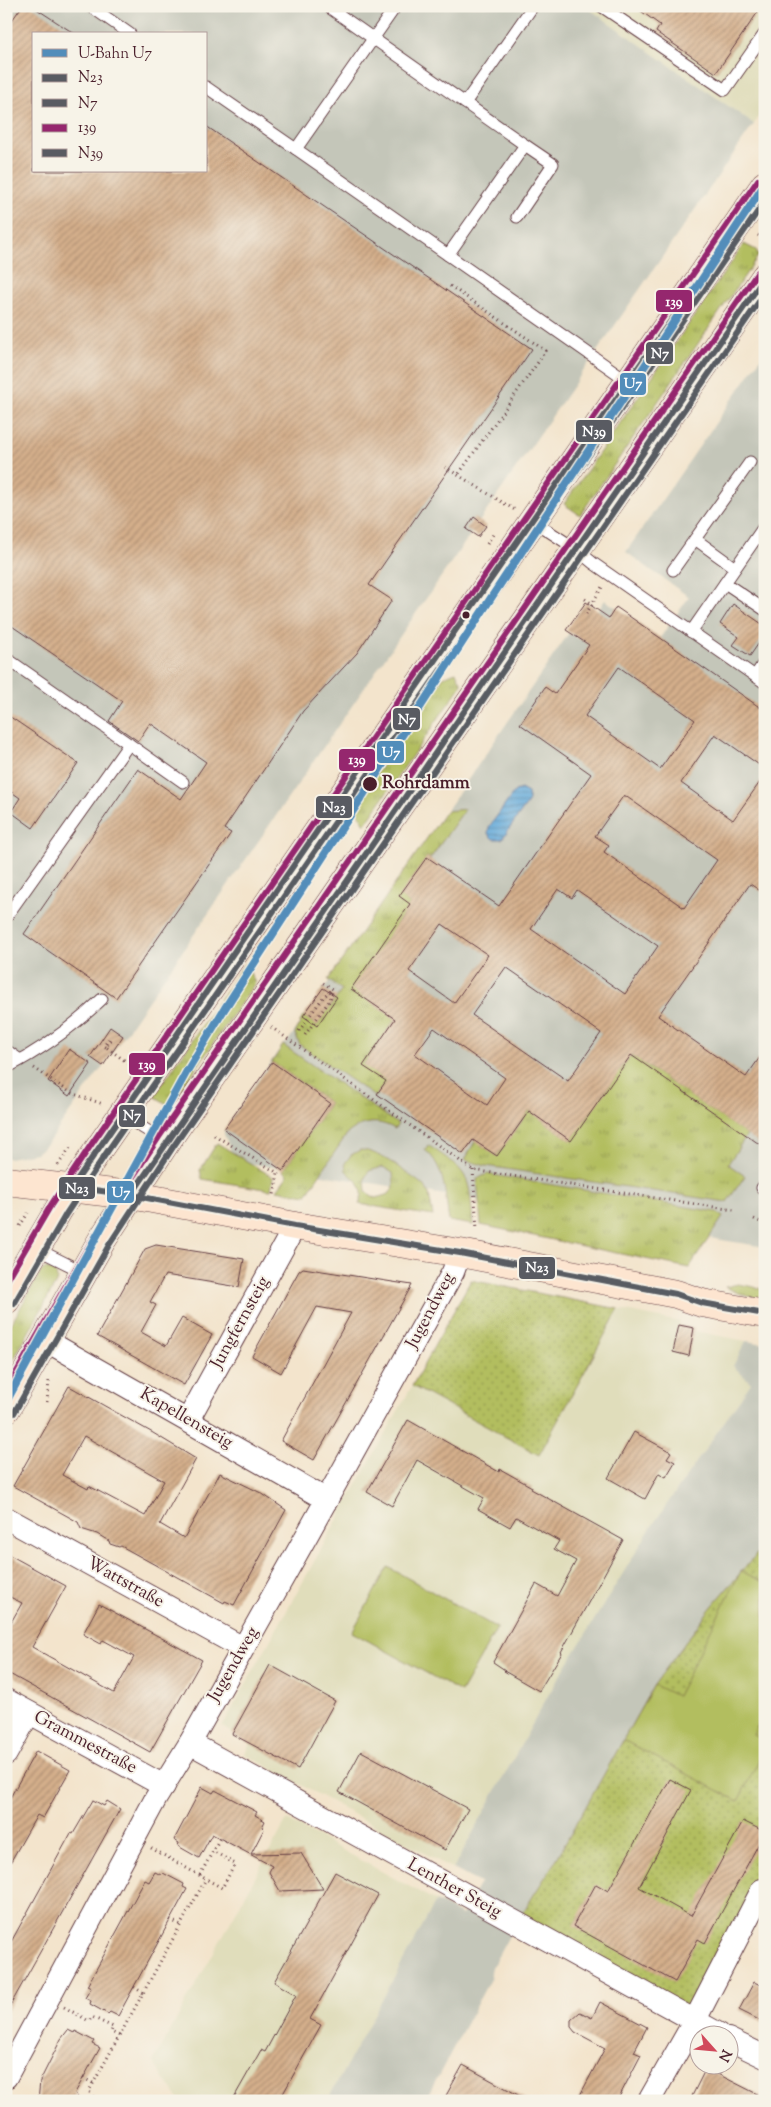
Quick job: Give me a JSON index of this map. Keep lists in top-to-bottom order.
{
  "streets": {
    "street": [
      "Jugendweg",
      "Jungfernsteig",
      "Kapellensteig",
      "Wattstraße",
      "Grammestraße",
      "Lenther Steig"
    ]
  },
  "crossings": [
    ["Jugendweg", "Kapellensteig"],
    ["Jugendweg", "Wattstraße"],
    ["Jugendweg", "Grammestraße"],
    ["Jugendweg", "Lenther Steig"],
    ["Jungfernsteig", "Kapellensteig"]
  ],
  "places": ["Rohrdamm"],
  "lines": [
    "transit line 139",
    "metro line U7",
    "transit line N39",
    "transit line N7",
    "transit line N23"
  ],
  "legend": [
    "U-Bahn U7",
    "N23",
    "N7",
    "139",
    "N39"
  ],
  "north": "bottom right"
}
